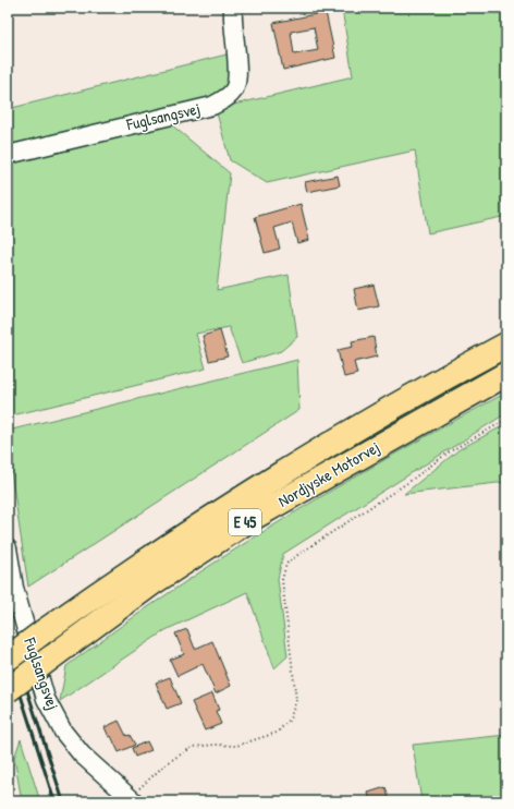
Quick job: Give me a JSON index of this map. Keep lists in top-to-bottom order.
{
  "streets": {
    "highway": ["Nordjyske Motorvej", "E 45"],
    "street": ["Fuglsangsvej"]
  }
}
